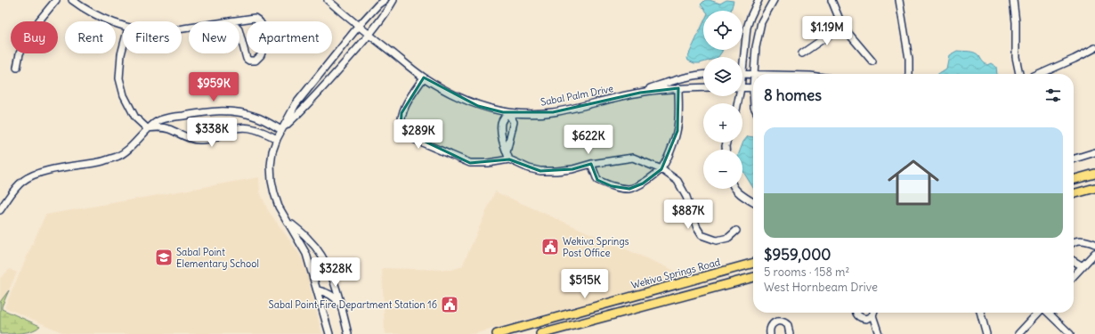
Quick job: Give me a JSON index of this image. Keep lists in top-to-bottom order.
{
  "streets": {
    "main road": ["Wekiva Springs Road"],
    "street": ["Sabal Palm Drive"]
  },
  "places": {
    "public building": ["Wekiva Springs Post Office", "Sabal Point Fire Department Station 16"],
    "school or university": ["Sabal Point Elementary School"]
  },
  "page": {
    "map_buttons": ["+", "−"],
    "price": [
      "$1.19M",
      "$959K",
      "$338K",
      "$289K",
      "$622K",
      "$887K",
      "$328K",
      "$515K"
    ],
    "chip": [
      "Buy",
      "Rent",
      "Filters",
      "New",
      "Apartment"
    ],
    "heading": "8 homes",
    "list": [
      {
        "name": "$959,000",
        "note": "5 rooms · 158 m² · West Hornbeam Drive"
      }
    ]
  }
}
